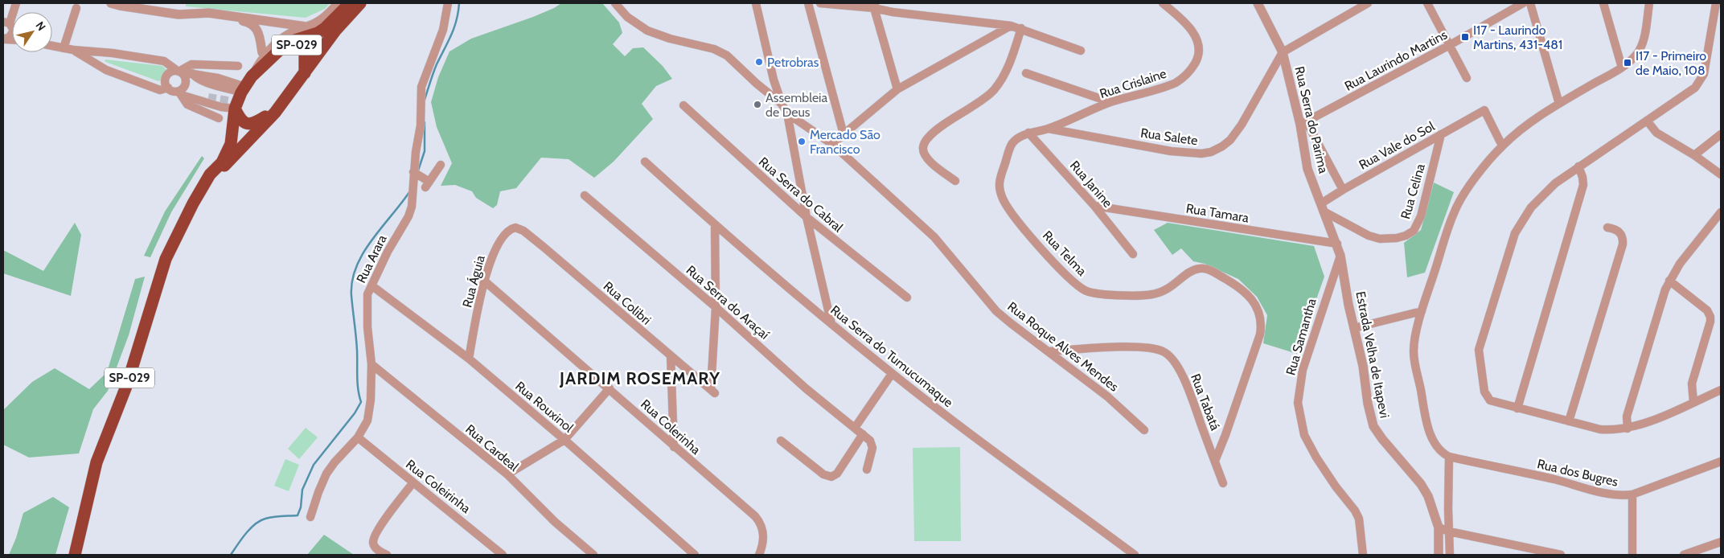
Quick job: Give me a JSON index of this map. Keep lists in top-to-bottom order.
{
  "streets": {
    "highway": ["SP-029"],
    "street": [
      "Rua Laurindo Martins",
      "Rua Crislaine",
      "Rua Serra do Parima",
      "Rua Salete",
      "Rua Vale do Sol",
      "Rua Janine",
      "Rua Celina",
      "Rua Serra do Cabral",
      "Rua Tamara",
      "Rua Telma",
      "Rua Arara",
      "Rua Águia",
      "Rua Serra do Araçaí",
      "Rua Colibri",
      "Rua Samantha",
      "Rua Roque Alves Mendes",
      "Estrada Velha de Itapevi",
      "Rua Serra do Tumucumaque",
      "Rua Tabatá",
      "Rua Rouxinol",
      "Rua Colerinha",
      "Rua Cardeal",
      "Rua dos Bugres",
      "Rua Coleirinha"
    ]
  },
  "crossings": [
    ["Rua Laurindo Martins", "Rua Serra do Parima"],
    ["Rua Crislaine", "Rua Salete"],
    ["Rua Crislaine", "Rua Telma"],
    ["Rua Serra do Parima", "Rua Salete"],
    ["Rua Serra do Parima", "Rua Vale do Sol"],
    ["Rua Serra do Parima", "Rua Celina"],
    ["Rua Serra do Parima", "Rua Tamara"],
    ["Rua Serra do Parima", "Estrada Velha de Itapevi"],
    ["Rua Salete", "Rua Telma"],
    ["Rua Vale do Sol", "Rua Celina"],
    ["Rua Janine", "Rua Tamara"],
    ["Rua Janine", "Rua Telma"],
    ["Rua Tamara", "Estrada Velha de Itapevi"],
    ["Rua Telma", "Rua Tabatá"],
    ["Rua Arara", "Rua Rouxinol"],
    ["Rua Arara", "Rua Cardeal"],
    ["Rua Arara", "Rua Coleirinha"],
    ["Rua Águia", "Rua Colibri"],
    ["Rua Águia", "Rua Rouxinol"],
    ["Rua Águia", "Rua Colerinha"],
    ["Rua Serra do Araçaí", "Rua Colibri"],
    ["Rua Samantha", "Estrada Velha de Itapevi"],
    ["Rua Roque Alves Mendes", "Rua Tabatá"]
  ],
  "districts": ["JARDIM ROSEMARY"],
  "places": {
    "transit": ["I17 - Laurindo Martins, 431-481", "I17 - Primeiro de Maio, 108"],
    "other": ["Petrobras", "Assembleia de Deus", "Mercado São Francisco"]
  },
  "north": "top right"
}
